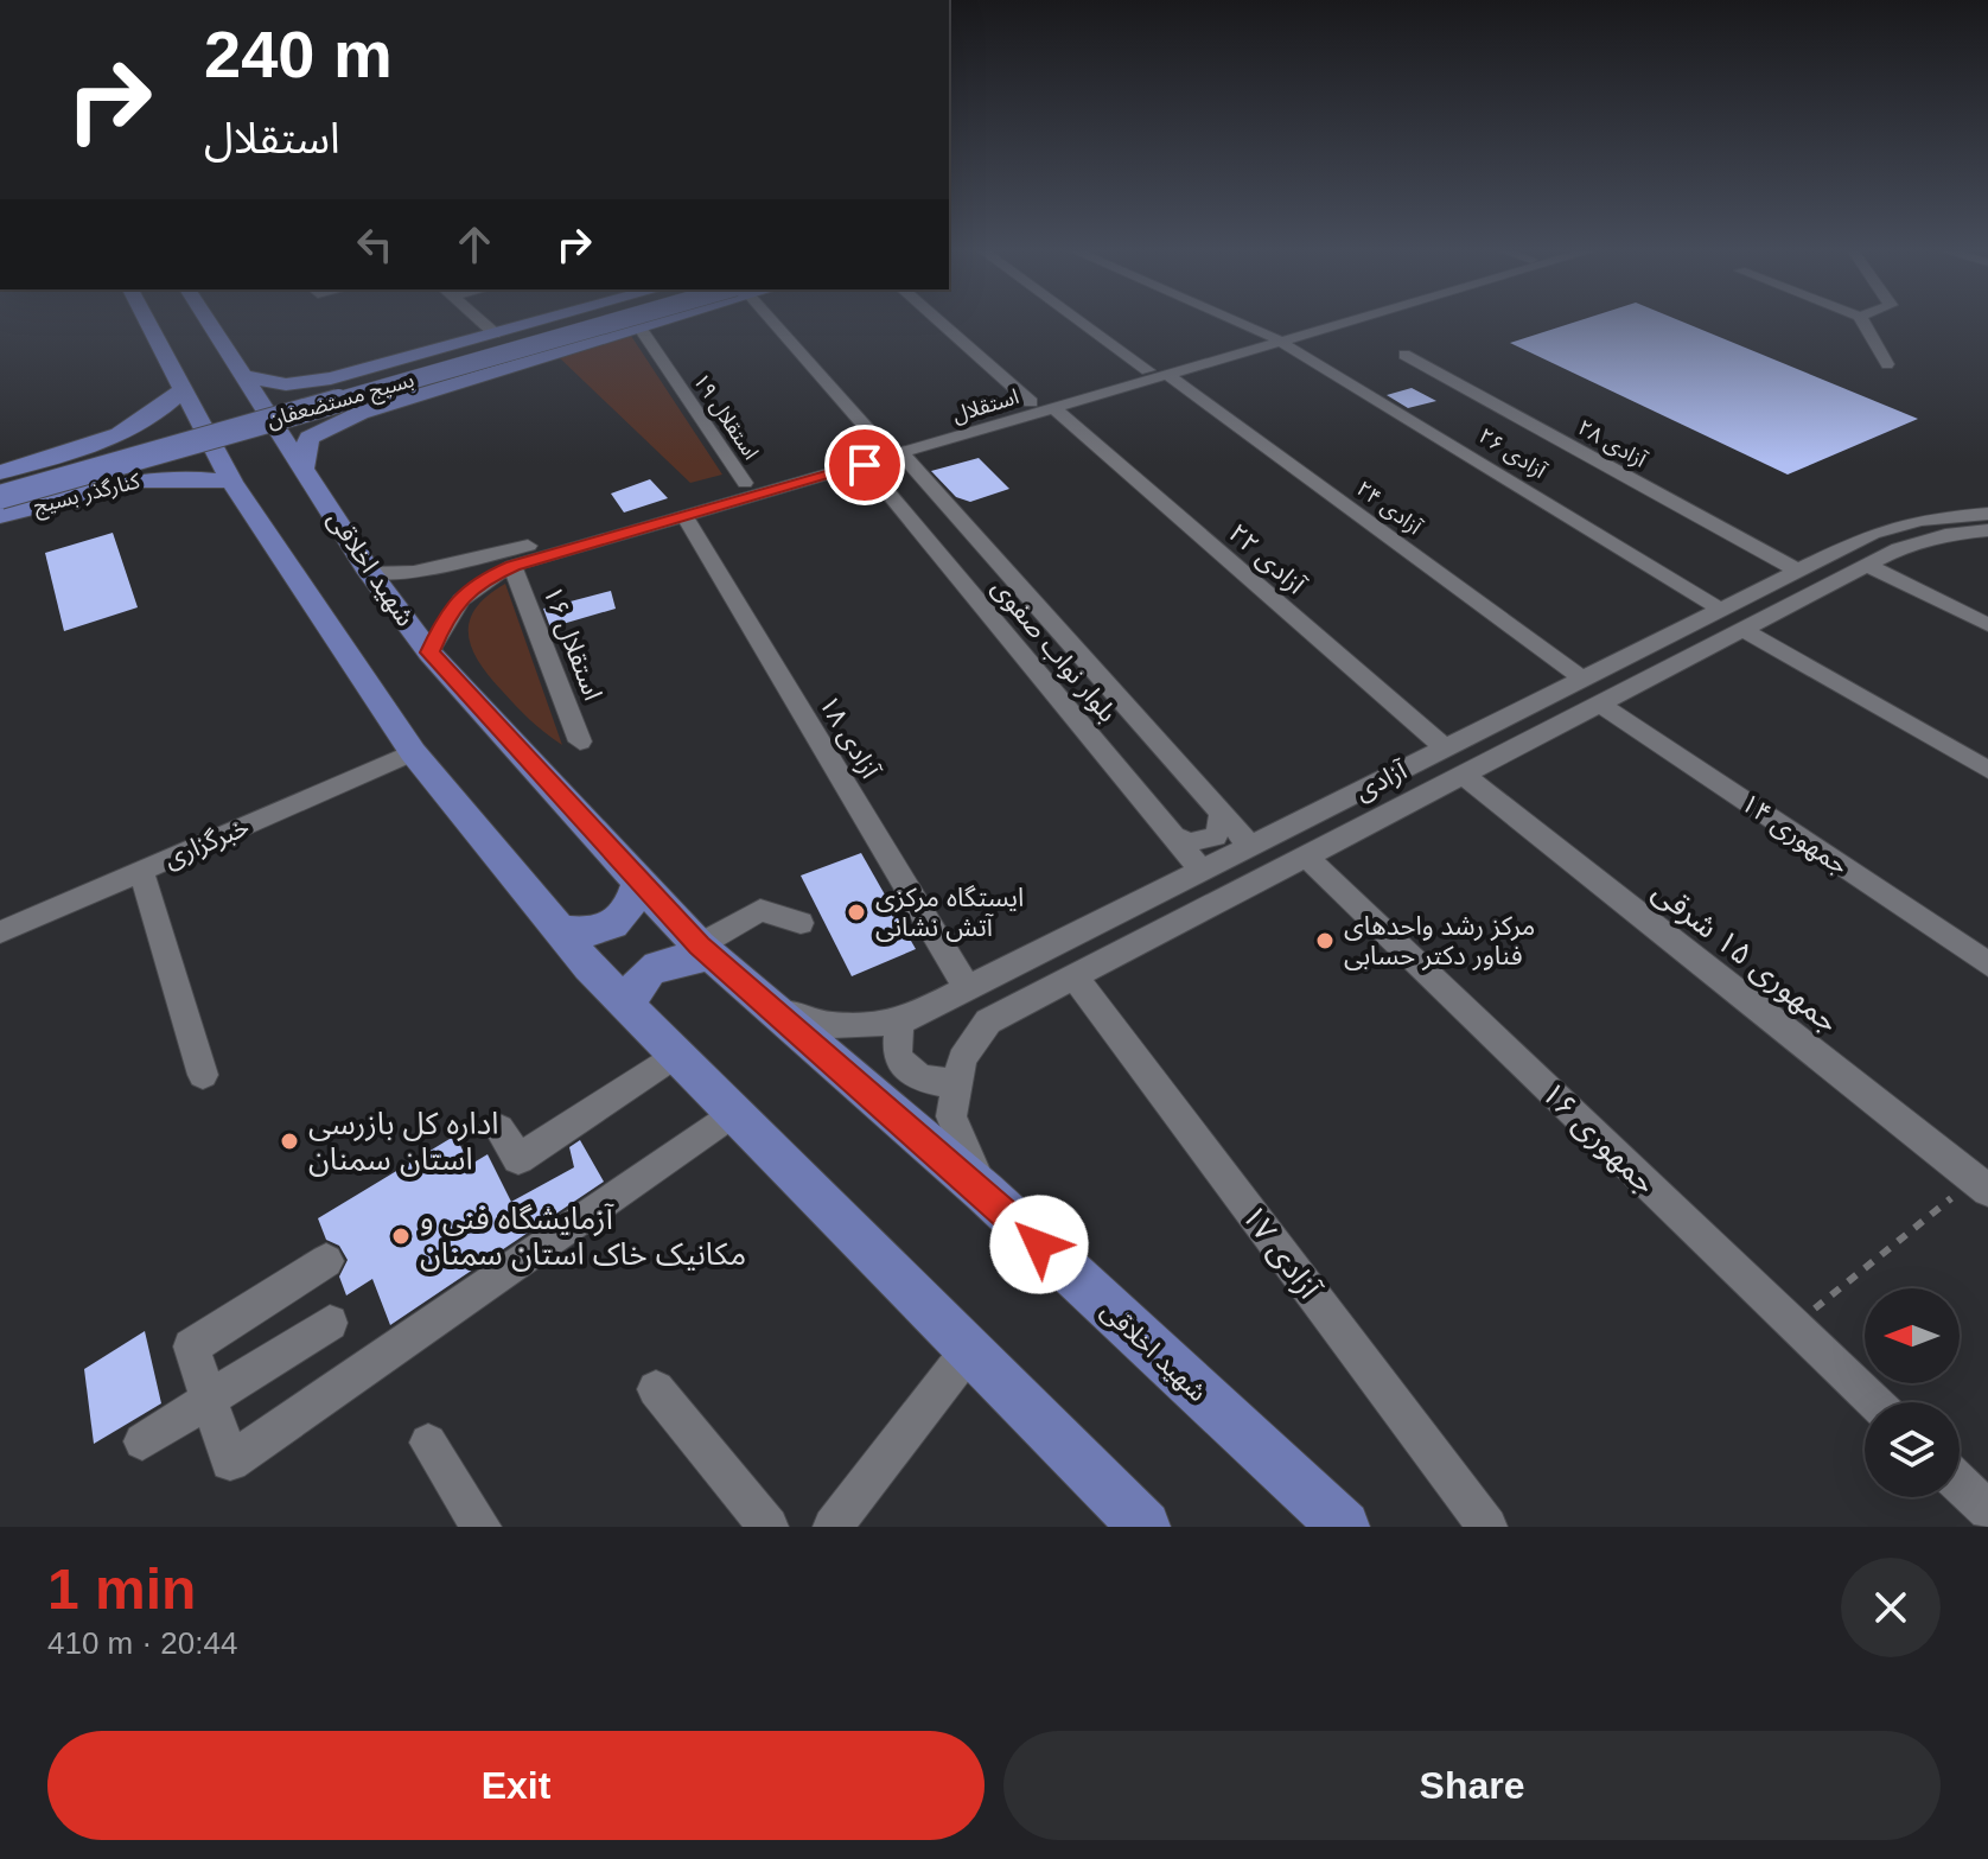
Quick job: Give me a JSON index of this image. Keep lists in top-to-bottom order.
{
  "streets": {
    "main road": ["بسیج مستضعفان", "کنارگذر بسیج", "شهید اخلاقی"],
    "street": [
      "استقلال",
      "استقلال ۱۹",
      "آزادی ۲۸",
      "آزادی ۲۶",
      "آزادی ۲۴",
      "آزادی ۲۲",
      "استقلال ۱۶",
      "بلوار نواب صفوی",
      "آزادی ۱۸",
      "آزادی",
      "جمهوری ۱۴",
      "خبرگزاری",
      "جمهوری ۱۵ شرقی",
      "جمهوری ۱۶",
      "آزادی ۱۷"
    ]
  },
  "crossings": [
    ["بسیج مستضعفان", "کنارگذر بسیج"],
    ["استقلال", "استقلال ۱۹"],
    ["استقلال", "آزادی ۲۶"],
    ["استقلال", "آزادی ۲۴"],
    ["استقلال", "آزادی ۲۲"],
    ["استقلال", "شهید اخلاقی"],
    ["استقلال", "بلوار نواب صفوی"],
    ["آزادی ۲۸", "آزادی"],
    ["آزادی ۲۶", "آزادی"],
    ["آزادی ۲۴", "آزادی"],
    ["آزادی ۲۲", "آزادی"],
    ["شهید اخلاقی", "آزادی"],
    ["بلوار نواب صفوی", "آزادی"],
    ["آزادی ۱۸", "آزادی"],
    ["آزادی", "جمهوری ۱۴"],
    ["آزادی", "جمهوری ۱۵ شرقی"],
    ["آزادی", "جمهوری ۱۶"],
    ["آزادی", "آزادی ۱۷"]
  ],
  "places": [
    "ایستگاه مرکزی آتش نشانی",
    "مرکز رشد واحدهای فناور دکتر حسابی",
    "اداره کل بازرسی استان سمنان",
    "آزمایشگاه فنی و مکانیک خاک استان سمنان"
  ],
  "north": "left",
  "page": {
    "turn": ["240 m", "استقلال"],
    "heading": ["1 min", "410 m · 20:44"],
    "buttons": ["Exit", "Share"]
  }
}
